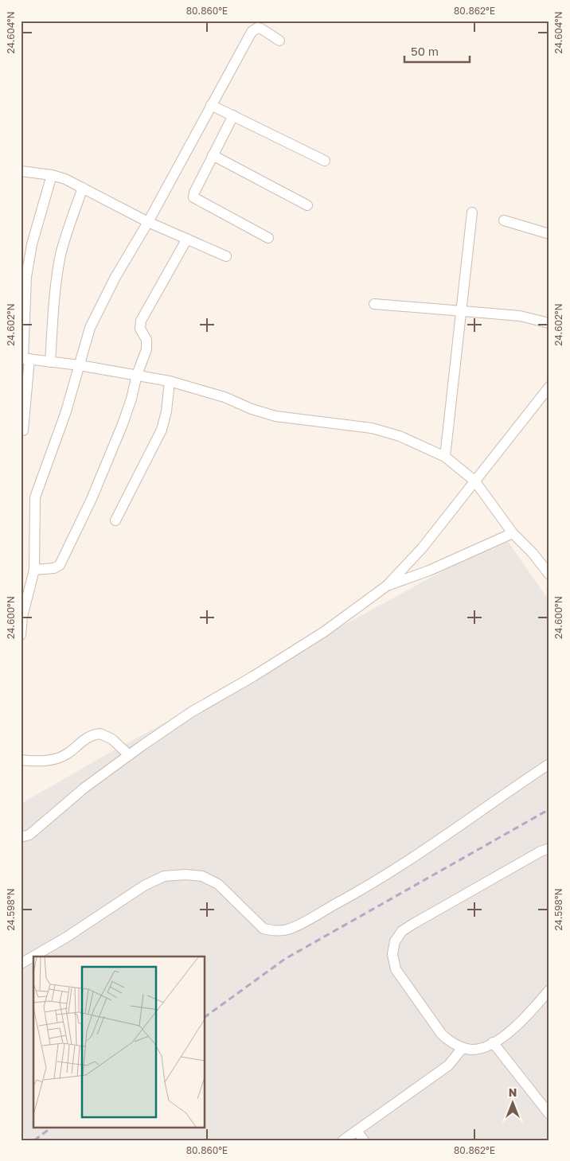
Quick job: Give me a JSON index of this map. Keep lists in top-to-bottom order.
{
  "scale_bar": "50 m",
  "north": "top",
  "coordinates": [
    "80.860°E",
    "80.862°E",
    "24.604°N",
    "24.602°N",
    "24.600°N",
    "24.598°N"
  ]
}
